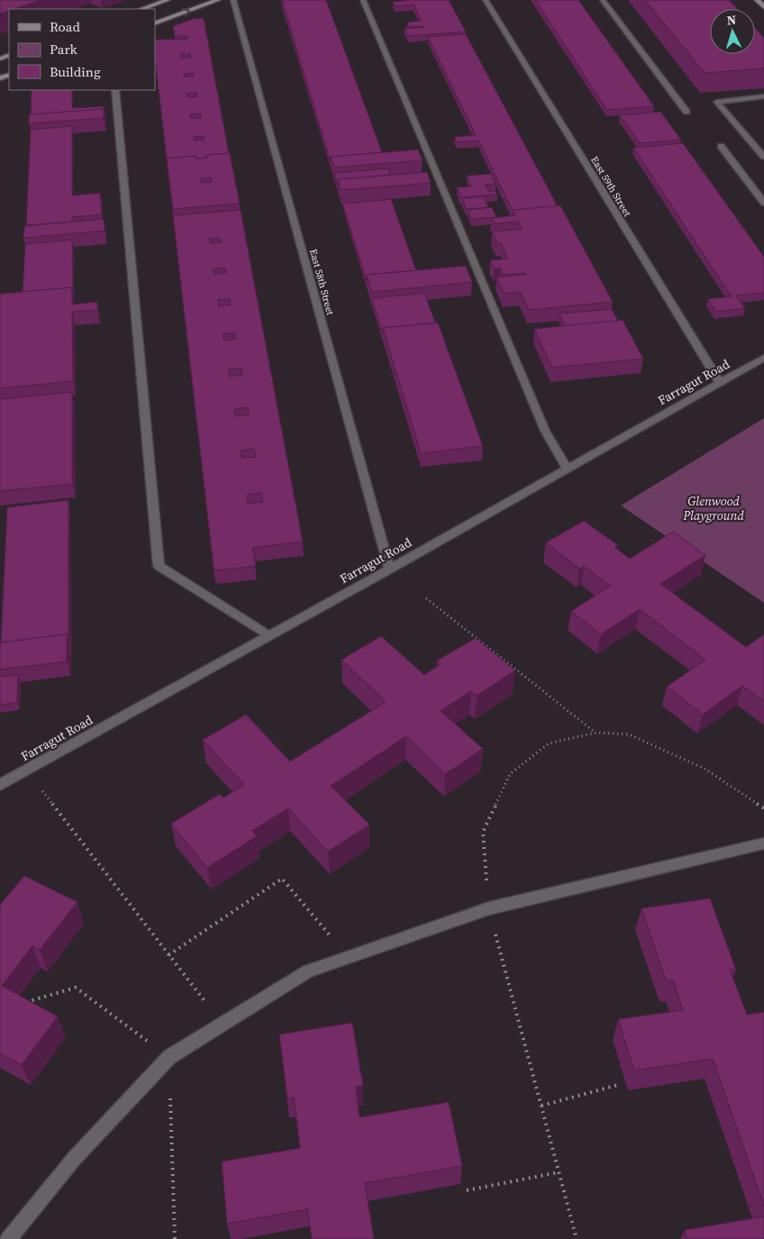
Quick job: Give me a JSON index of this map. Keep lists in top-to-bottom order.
{
  "streets": {
    "street": ["East 59th Street", "East 58th Street", "Farragut Road"]
  },
  "crossings": [
    ["East 59th Street", "Farragut Road"],
    ["East 58th Street", "Farragut Road"]
  ],
  "parks": ["Glenwood Playground"],
  "legend": ["Road", "Park", "Building"],
  "north": "top"
}
